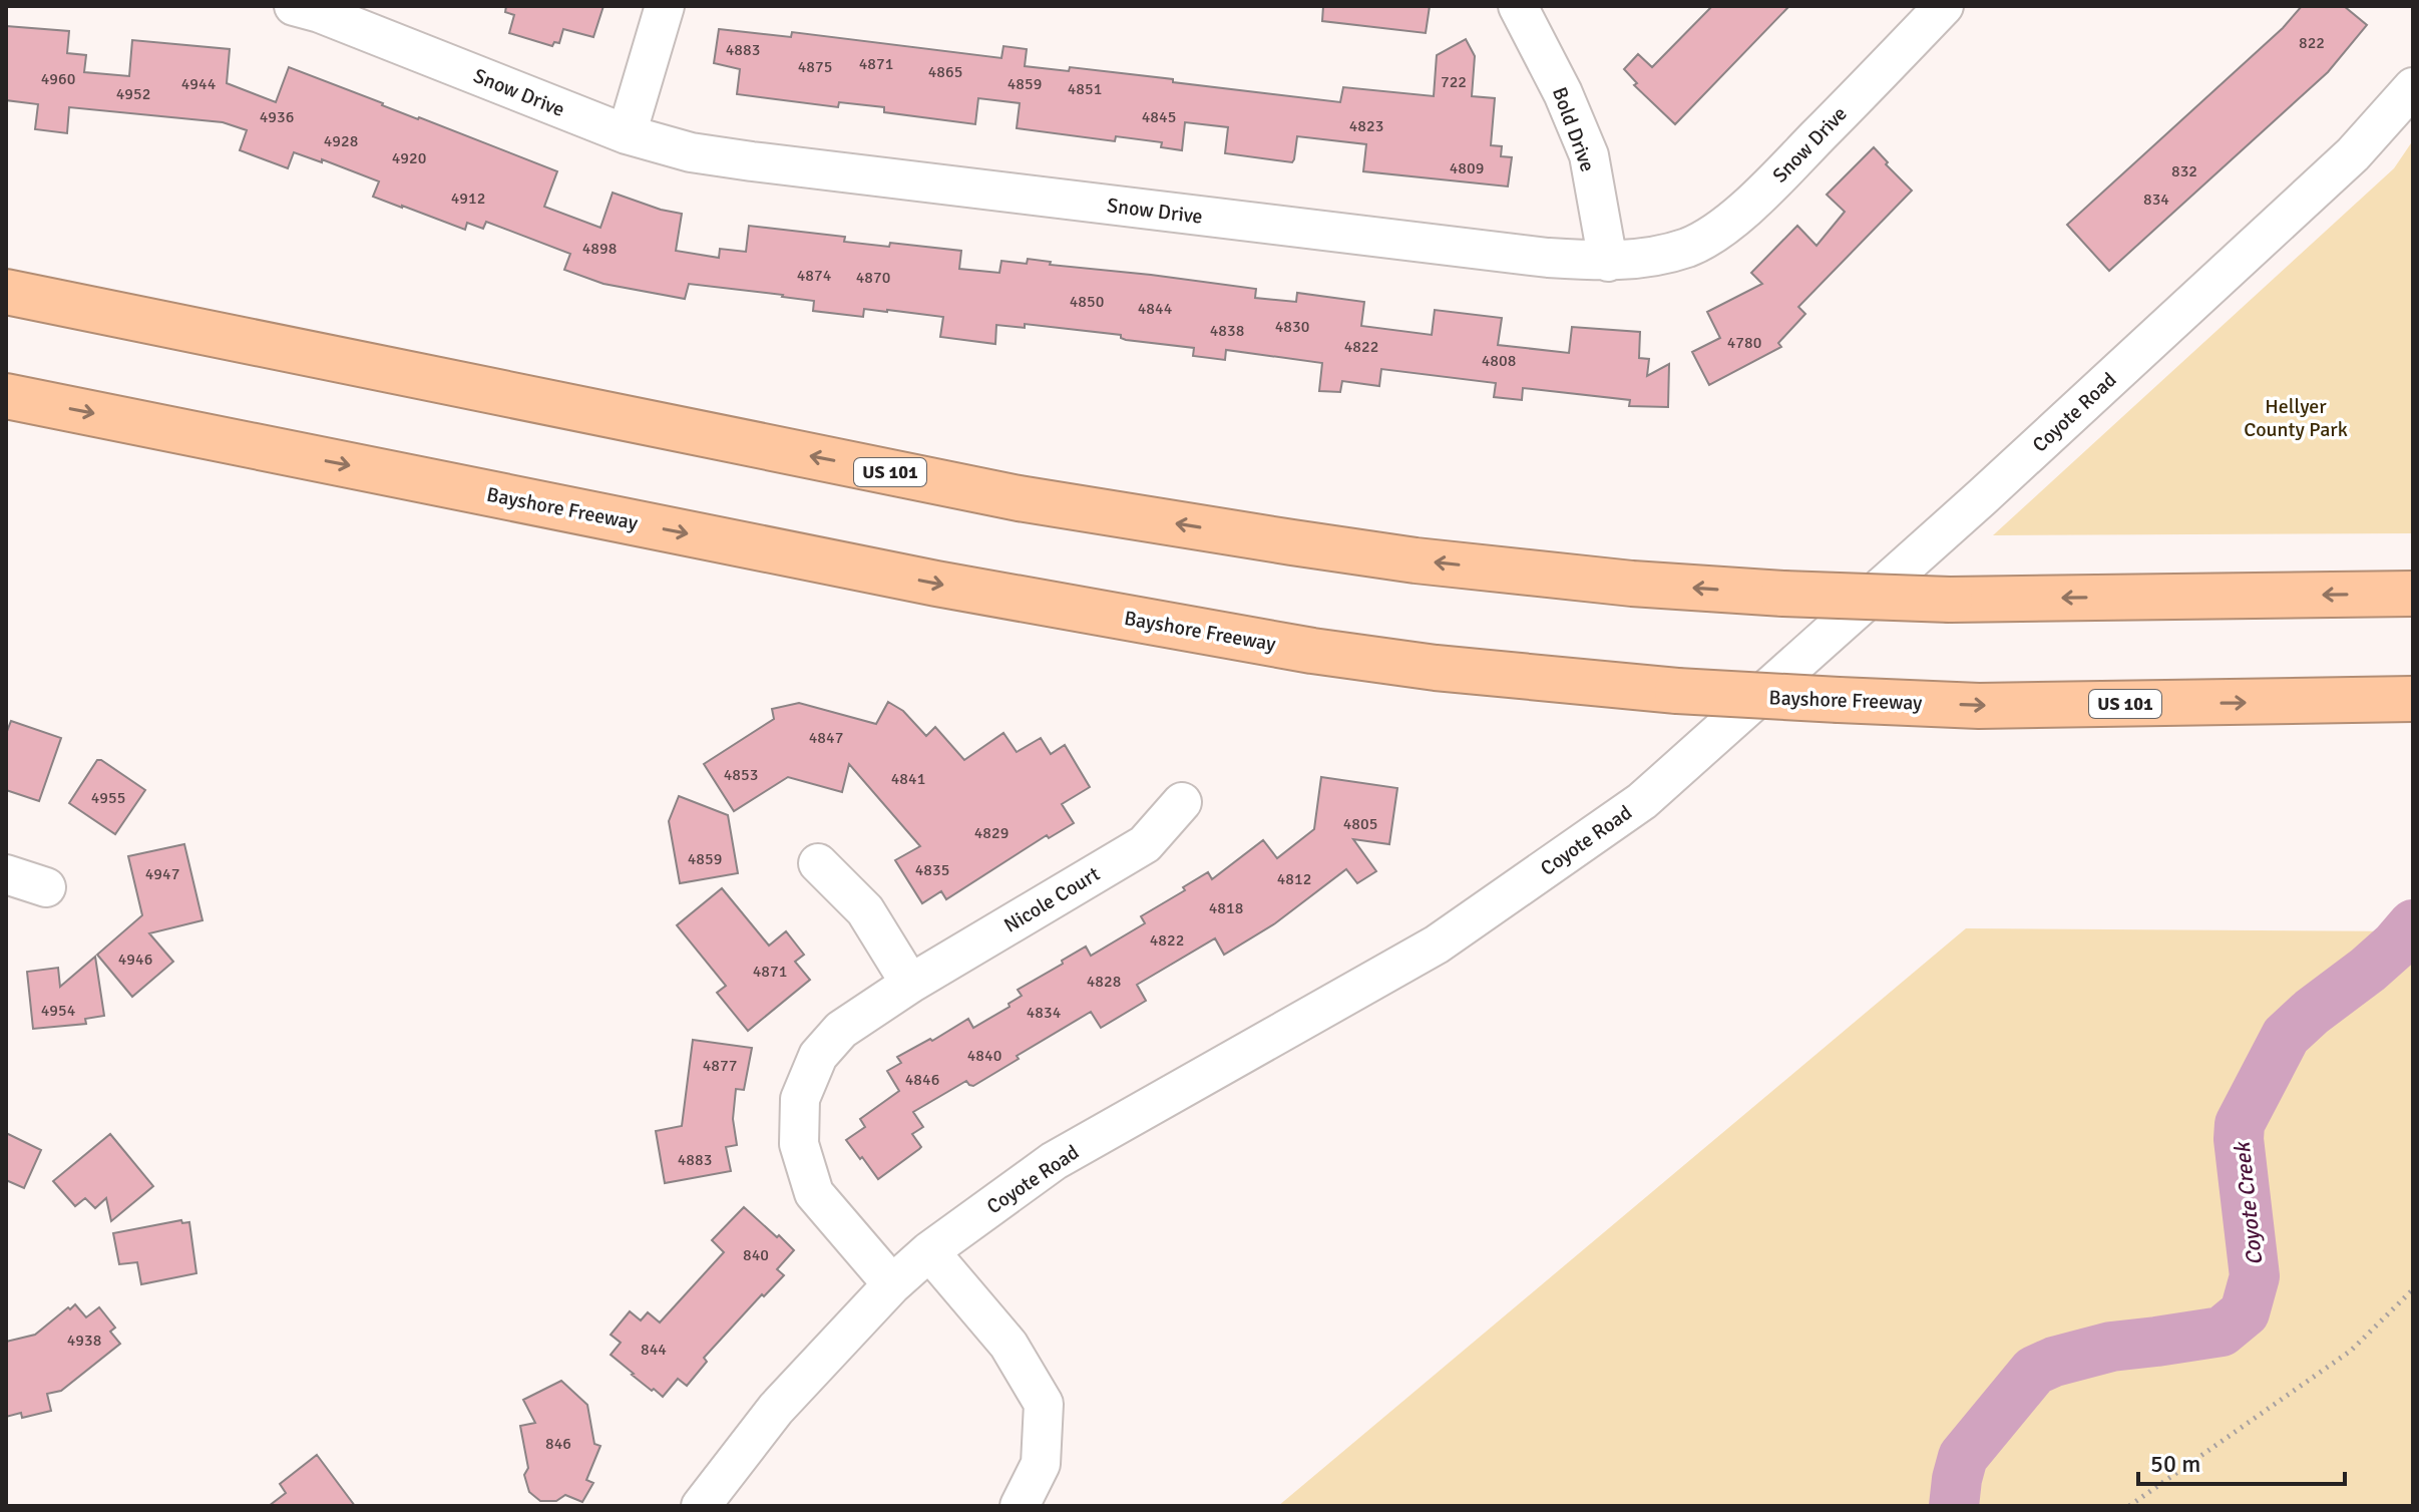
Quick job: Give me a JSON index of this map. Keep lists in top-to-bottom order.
{
  "streets": {
    "highway": ["US 101", "Bayshore Freeway"],
    "street": [
      "Snow Drive",
      "Bold Drive",
      "Coyote Road",
      "Nicole Court"
    ]
  },
  "crossings": [
    ["Snow Drive", "Bold Drive"],
    ["Coyote Road", "Nicole Court"]
  ],
  "water": ["Coyote Creek"],
  "parks": ["Hellyer County Park"],
  "house_numbers": [
    "822",
    "4883",
    "4871",
    "4875",
    "4865",
    "4960",
    "722",
    "4944",
    "4859",
    "4851",
    "4952",
    "4936",
    "4845",
    "4823",
    "4928",
    "4920",
    "4809",
    "832",
    "4912",
    "834",
    "4898",
    "4874",
    "4870",
    "4850",
    "4844",
    "4830",
    "4838",
    "4780",
    "4822",
    "4808",
    "4847",
    "4853",
    "4841",
    "4955",
    "4805",
    "4829",
    "4859",
    "4835",
    "4947",
    "4812",
    "4818",
    "4822",
    "4946",
    "4871",
    "4828",
    "4954",
    "4834",
    "4840",
    "4877",
    "4846",
    "4883",
    "840",
    "4938",
    "844",
    "846"
  ],
  "scale_bar": "50 m"
}
